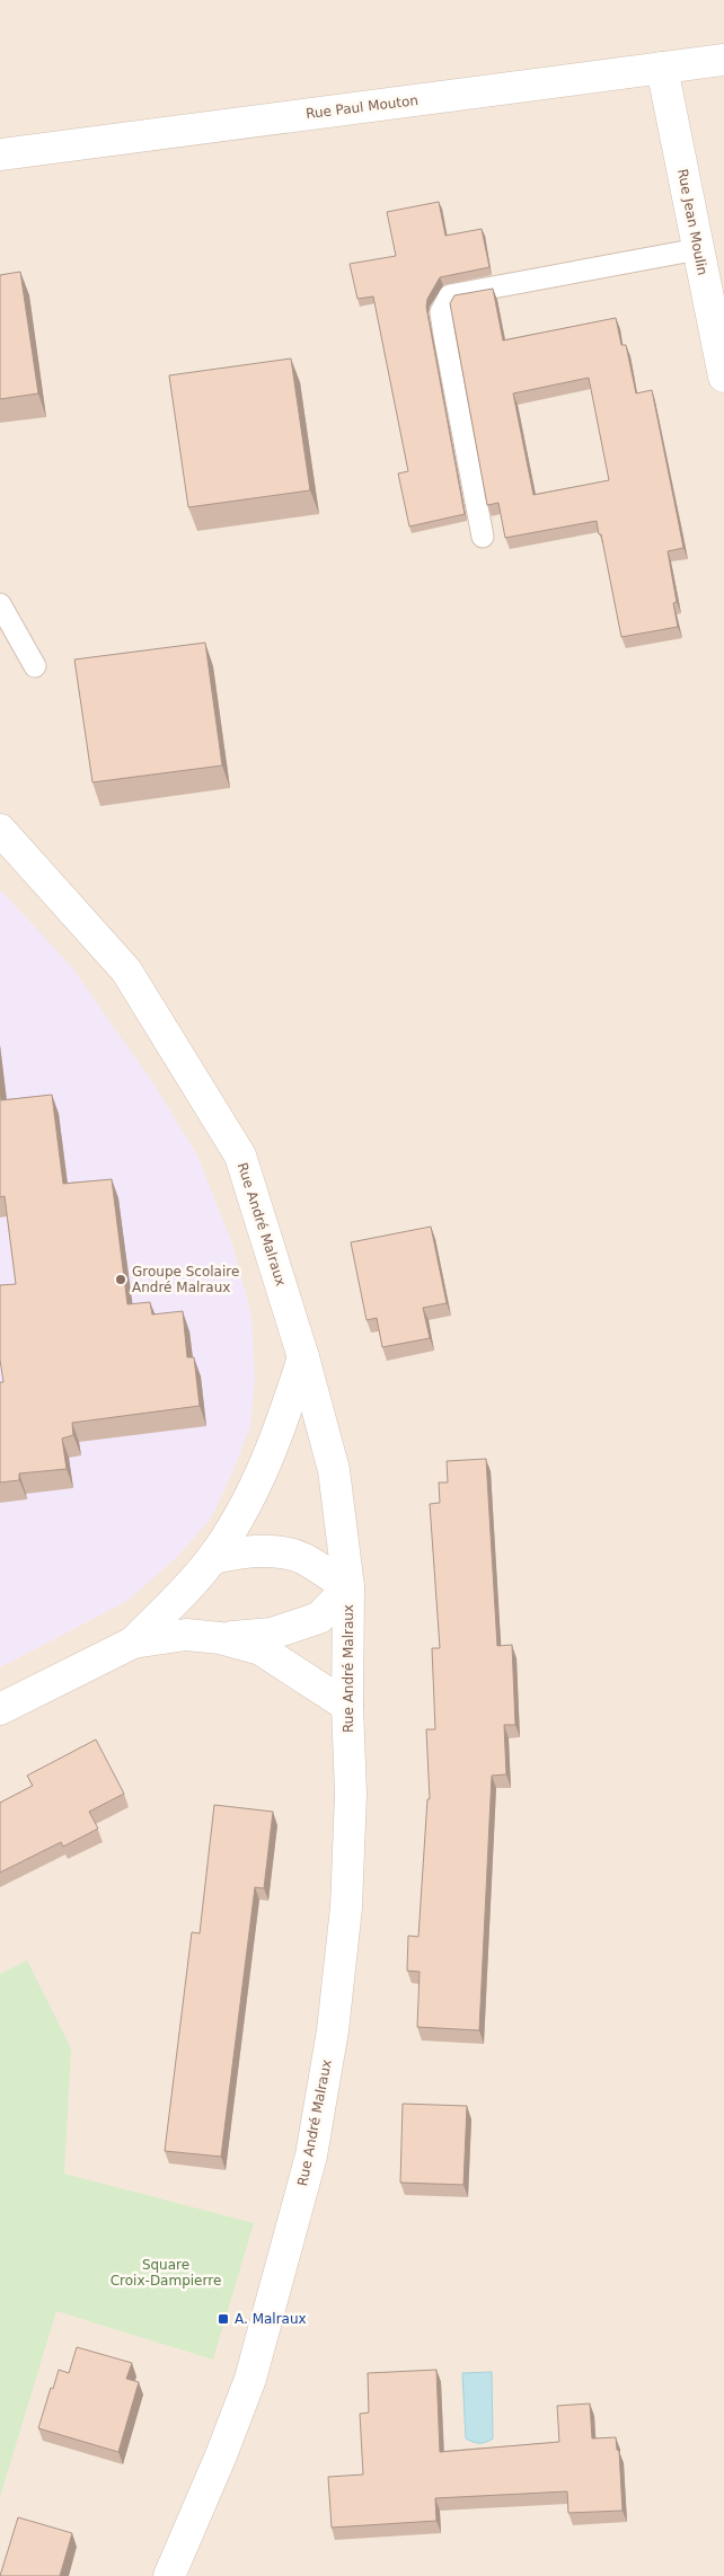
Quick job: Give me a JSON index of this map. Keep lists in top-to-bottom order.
{
  "streets": {
    "street": ["Rue Paul Mouton", "Rue Jean Moulin", "Rue André Malraux"]
  },
  "crossings": [
    ["Rue Paul Mouton", "Rue Jean Moulin"]
  ],
  "parks": ["Square Croix-Dampierre"],
  "places": {
    "other": ["Groupe Scolaire André Malraux"],
    "transit": ["A. Malraux"]
  }
}
